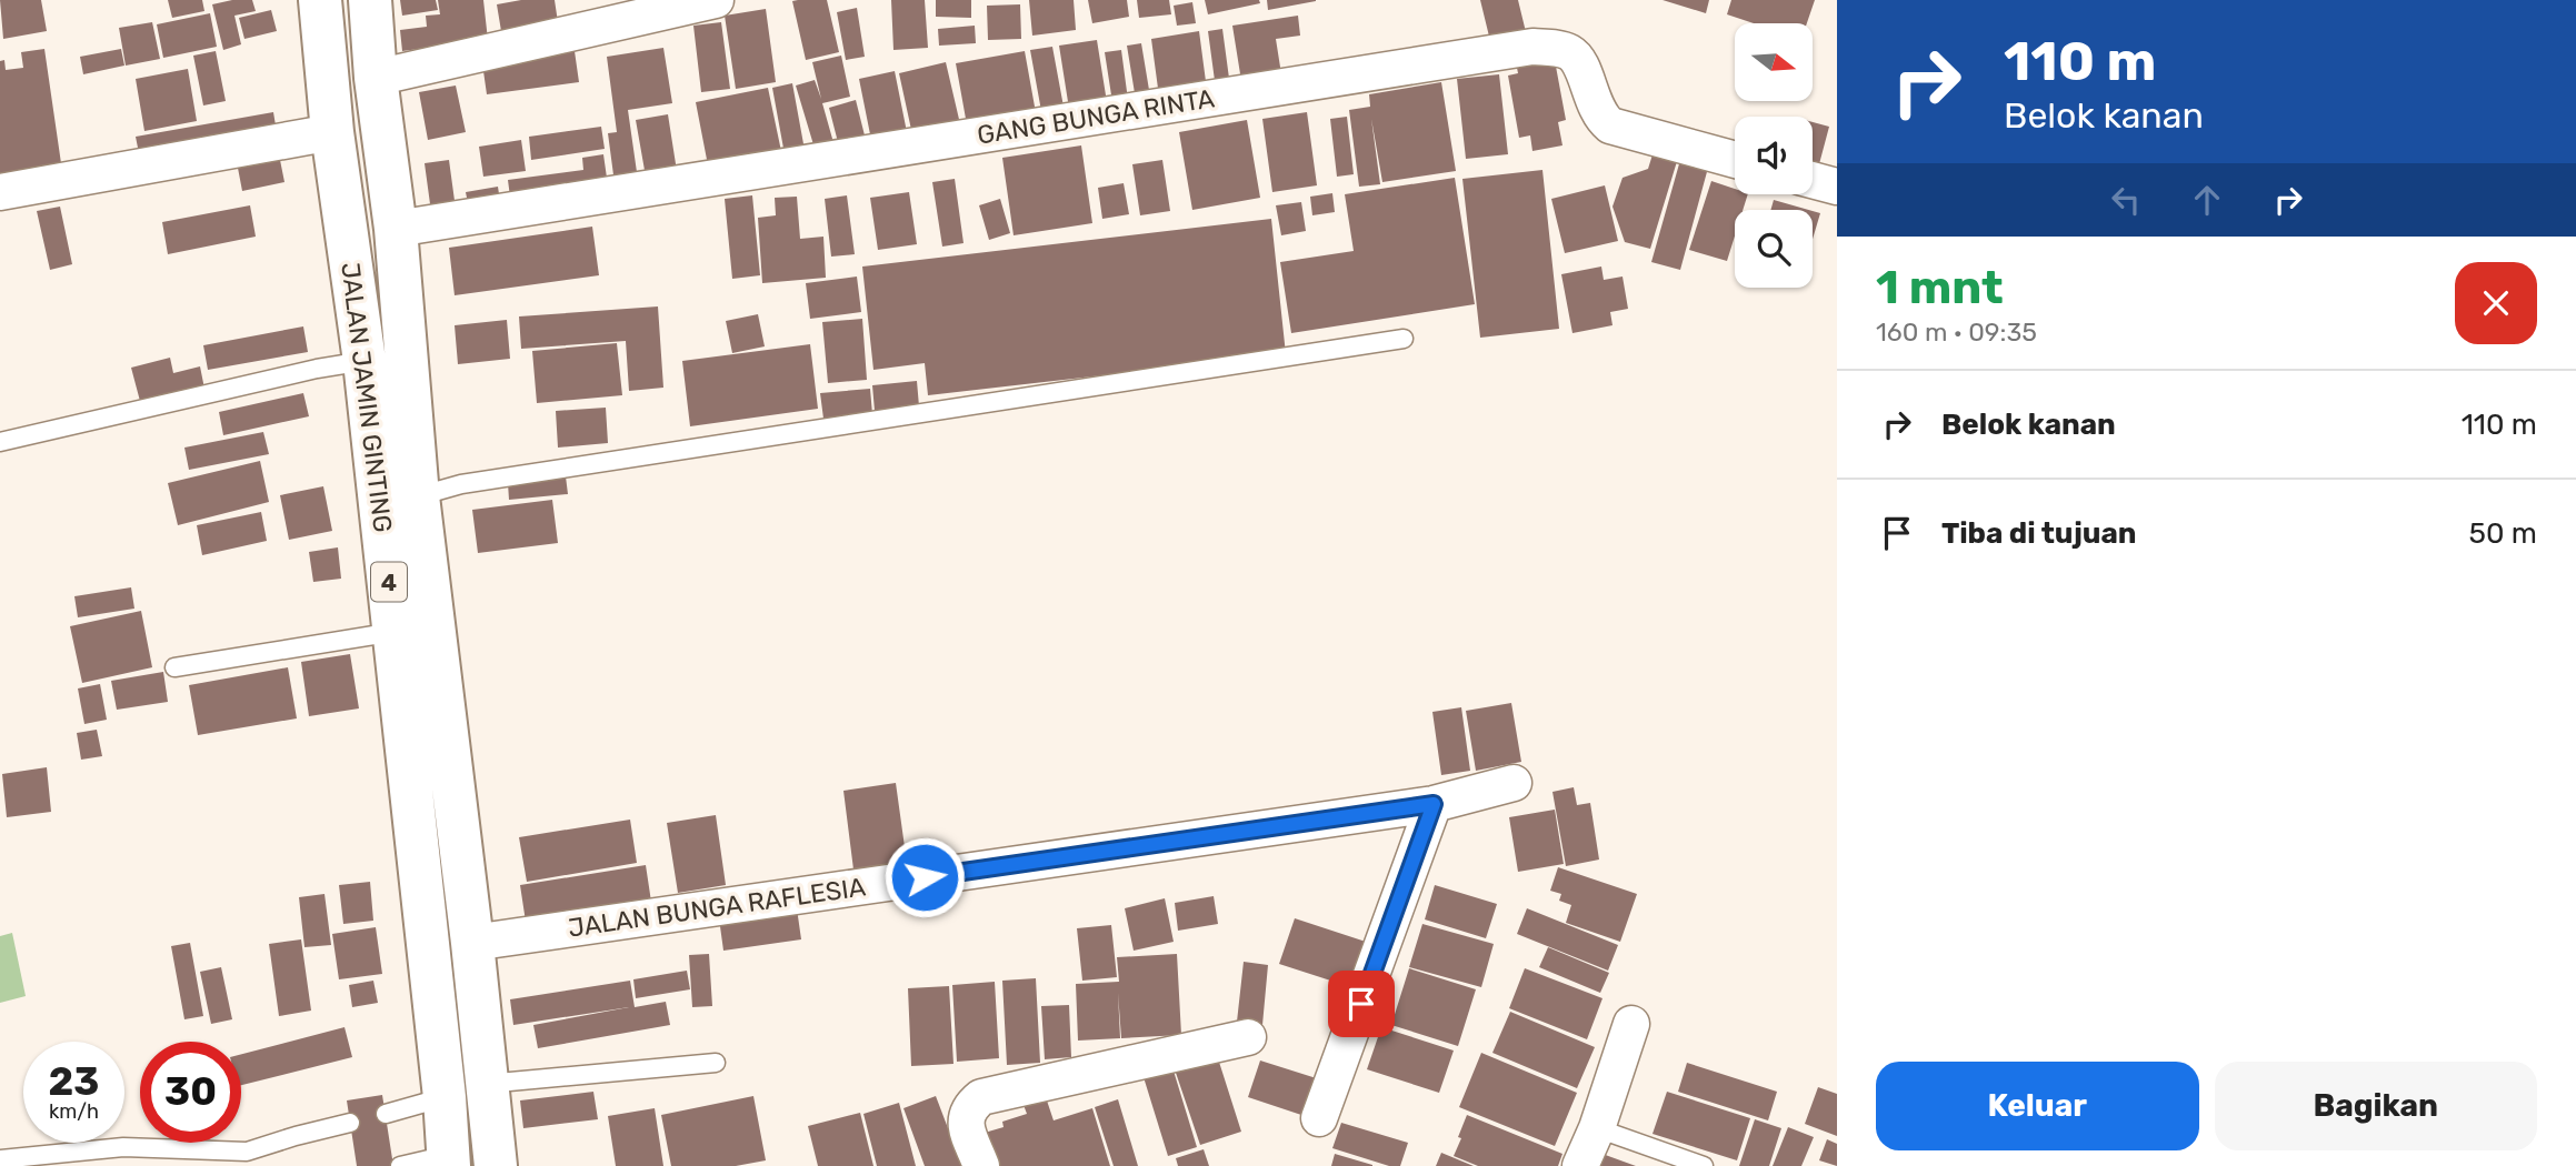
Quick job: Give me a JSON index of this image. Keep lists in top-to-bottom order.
{
  "streets": {
    "highway": ["JALAN JAMIN GINTING", "4"],
    "street": ["GANG BUNGA RINTA", "JALAN BUNGA RAFLESIA"]
  },
  "crossings": [
    ["GANG BUNGA RINTA", "JALAN JAMIN GINTING"],
    ["JALAN JAMIN GINTING", "JALAN BUNGA RAFLESIA"]
  ],
  "north": "right",
  "page": {
    "turn": ["110 m", "Belok kanan"],
    "heading": ["1 mnt", "160 m · 09:35"],
    "list": [
      {
        "name": "Belok kanan",
        "value": "110 m"
      },
      {
        "name": "Tiba di tujuan",
        "value": "50 m"
      }
    ],
    "speed": "23 km/h",
    "limit": "30",
    "buttons": ["Keluar", "Bagikan"]
  }
}
